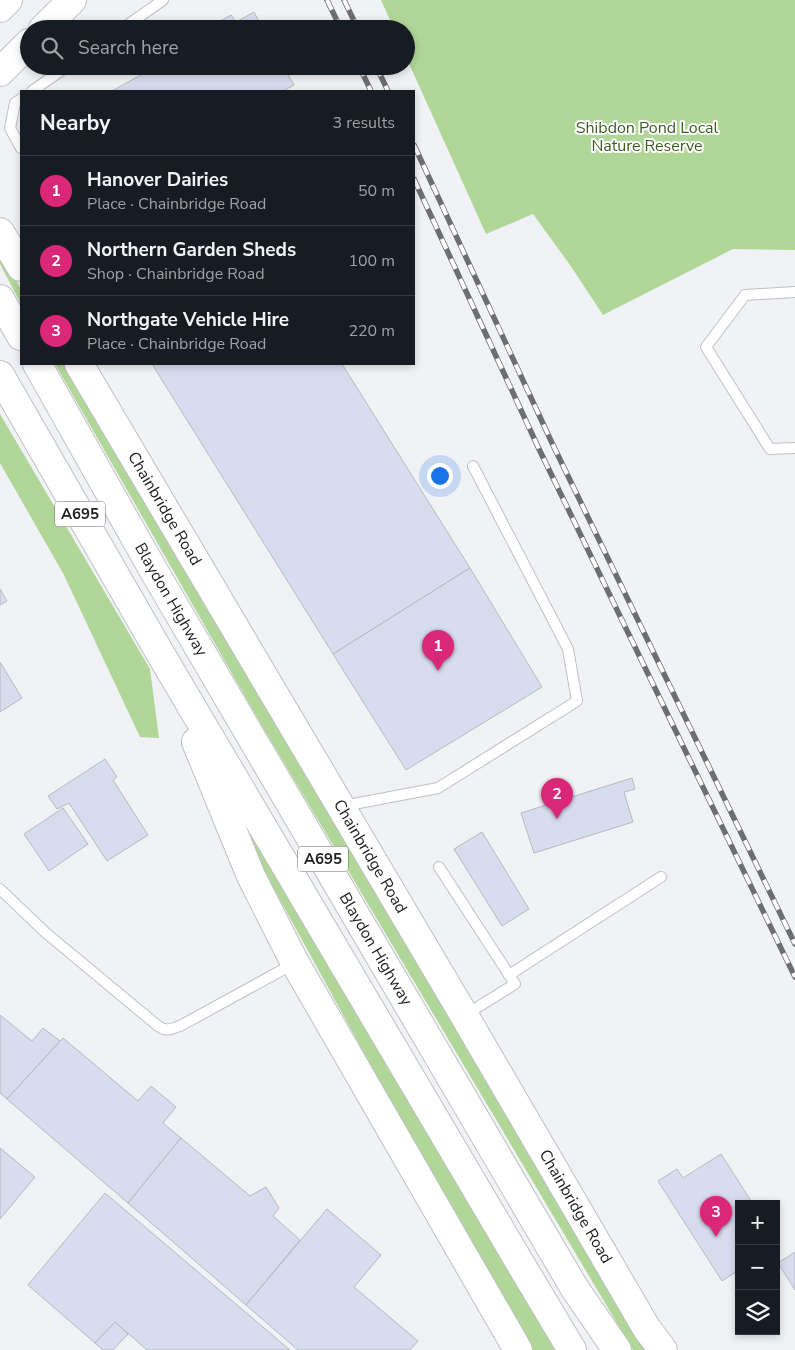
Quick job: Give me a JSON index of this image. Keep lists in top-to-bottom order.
{
  "streets": {
    "main road": ["Chainbridge Road", "A695", "Blaydon Highway"]
  },
  "parks": ["Shibdon Pond Local Nature Reserve"],
  "page": {
    "search": "Search here",
    "heading": ["Nearby", "3 results"],
    "list": [
      {
        "mark": "1",
        "name": "Hanover Dairies",
        "note": "Place · Chainbridge Road",
        "value": "50 m"
      },
      {
        "mark": "2",
        "name": "Northern Garden Sheds",
        "note": "Shop · Chainbridge Road",
        "value": "100 m"
      },
      {
        "mark": "3",
        "name": "Northgate Vehicle Hire",
        "note": "Place · Chainbridge Road",
        "value": "220 m"
      }
    ],
    "pins": ["1", "2", "3"],
    "map_buttons": ["+", "−"]
  }
}
